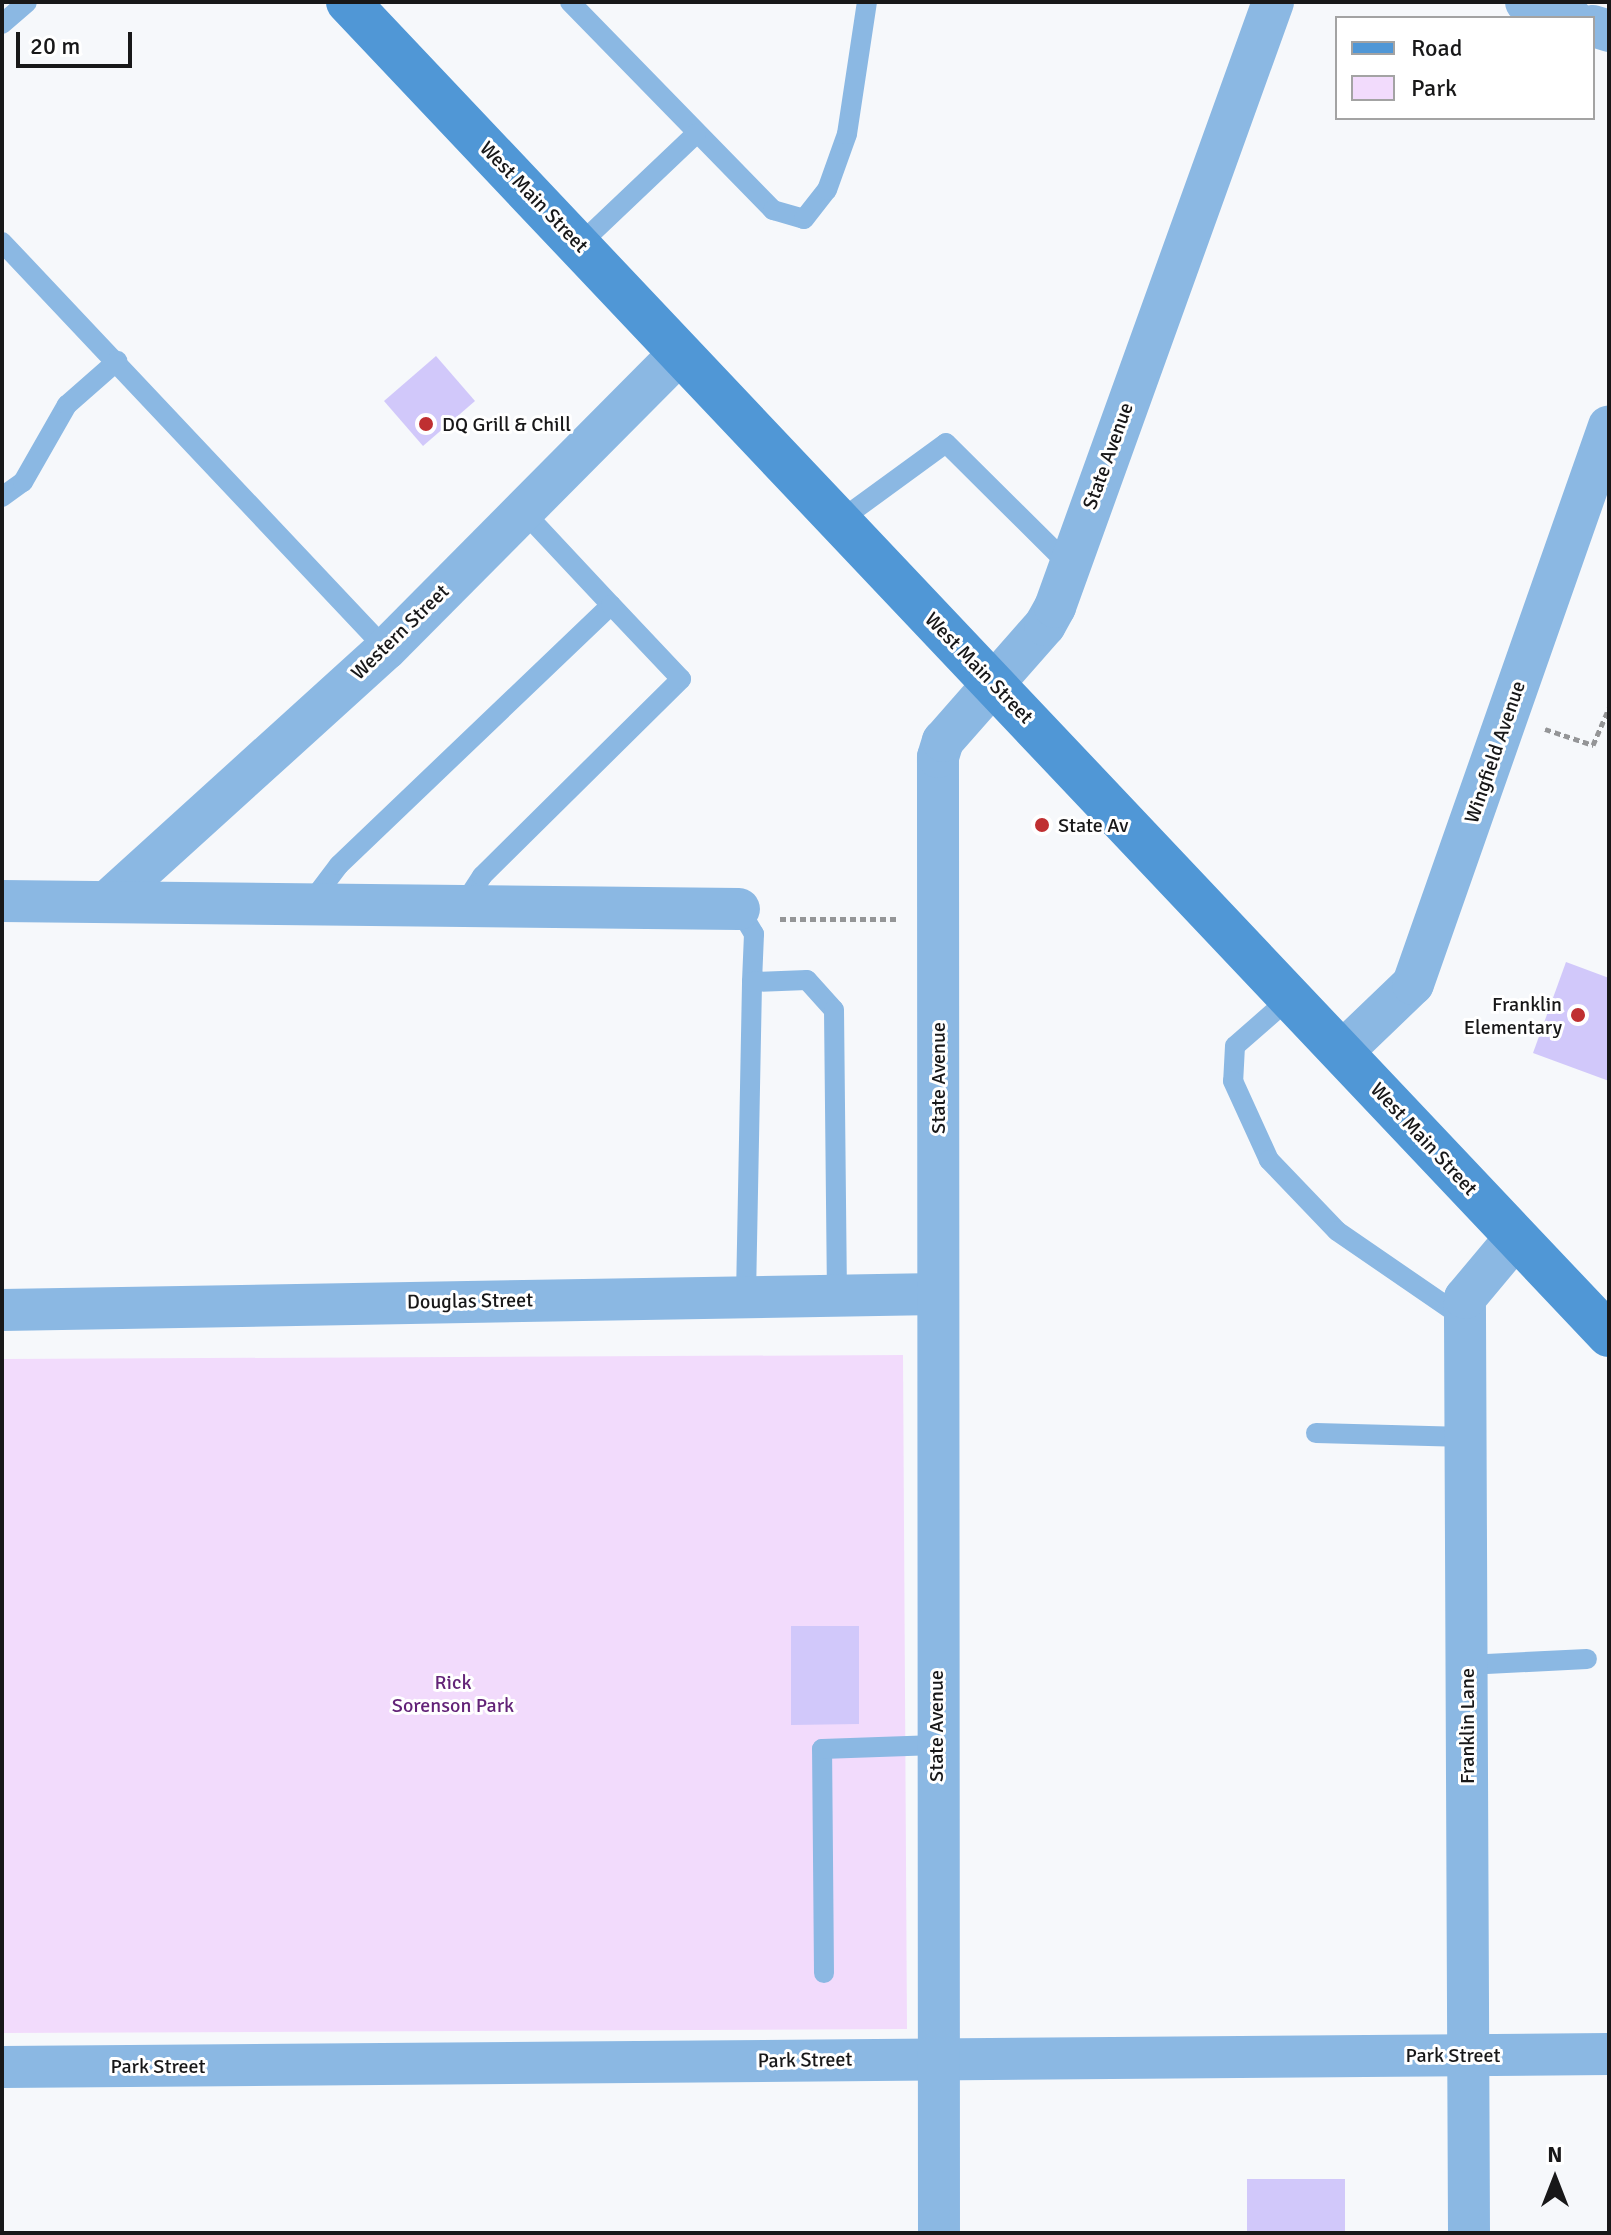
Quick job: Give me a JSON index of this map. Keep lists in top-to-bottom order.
{
  "streets": {
    "main road": ["West Main Street"],
    "street": [
      "State Avenue",
      "Western Street",
      "Wingfield Avenue",
      "Douglas Street",
      "Franklin Lane",
      "Park Street"
    ]
  },
  "crossings": [
    ["West Main Street", "State Avenue"],
    ["West Main Street", "Western Street"],
    ["West Main Street", "Wingfield Avenue"],
    ["West Main Street", "Franklin Lane"],
    ["State Avenue", "Douglas Street"],
    ["State Avenue", "Park Street"],
    ["Franklin Lane", "Park Street"]
  ],
  "parks": ["Rick Sorenson Park"],
  "places": ["DQ Grill & Chill", "State Av", "Franklin Elementary"],
  "legend": ["Road", "Park"],
  "scale_bar": "20 m",
  "north": "top"
}
